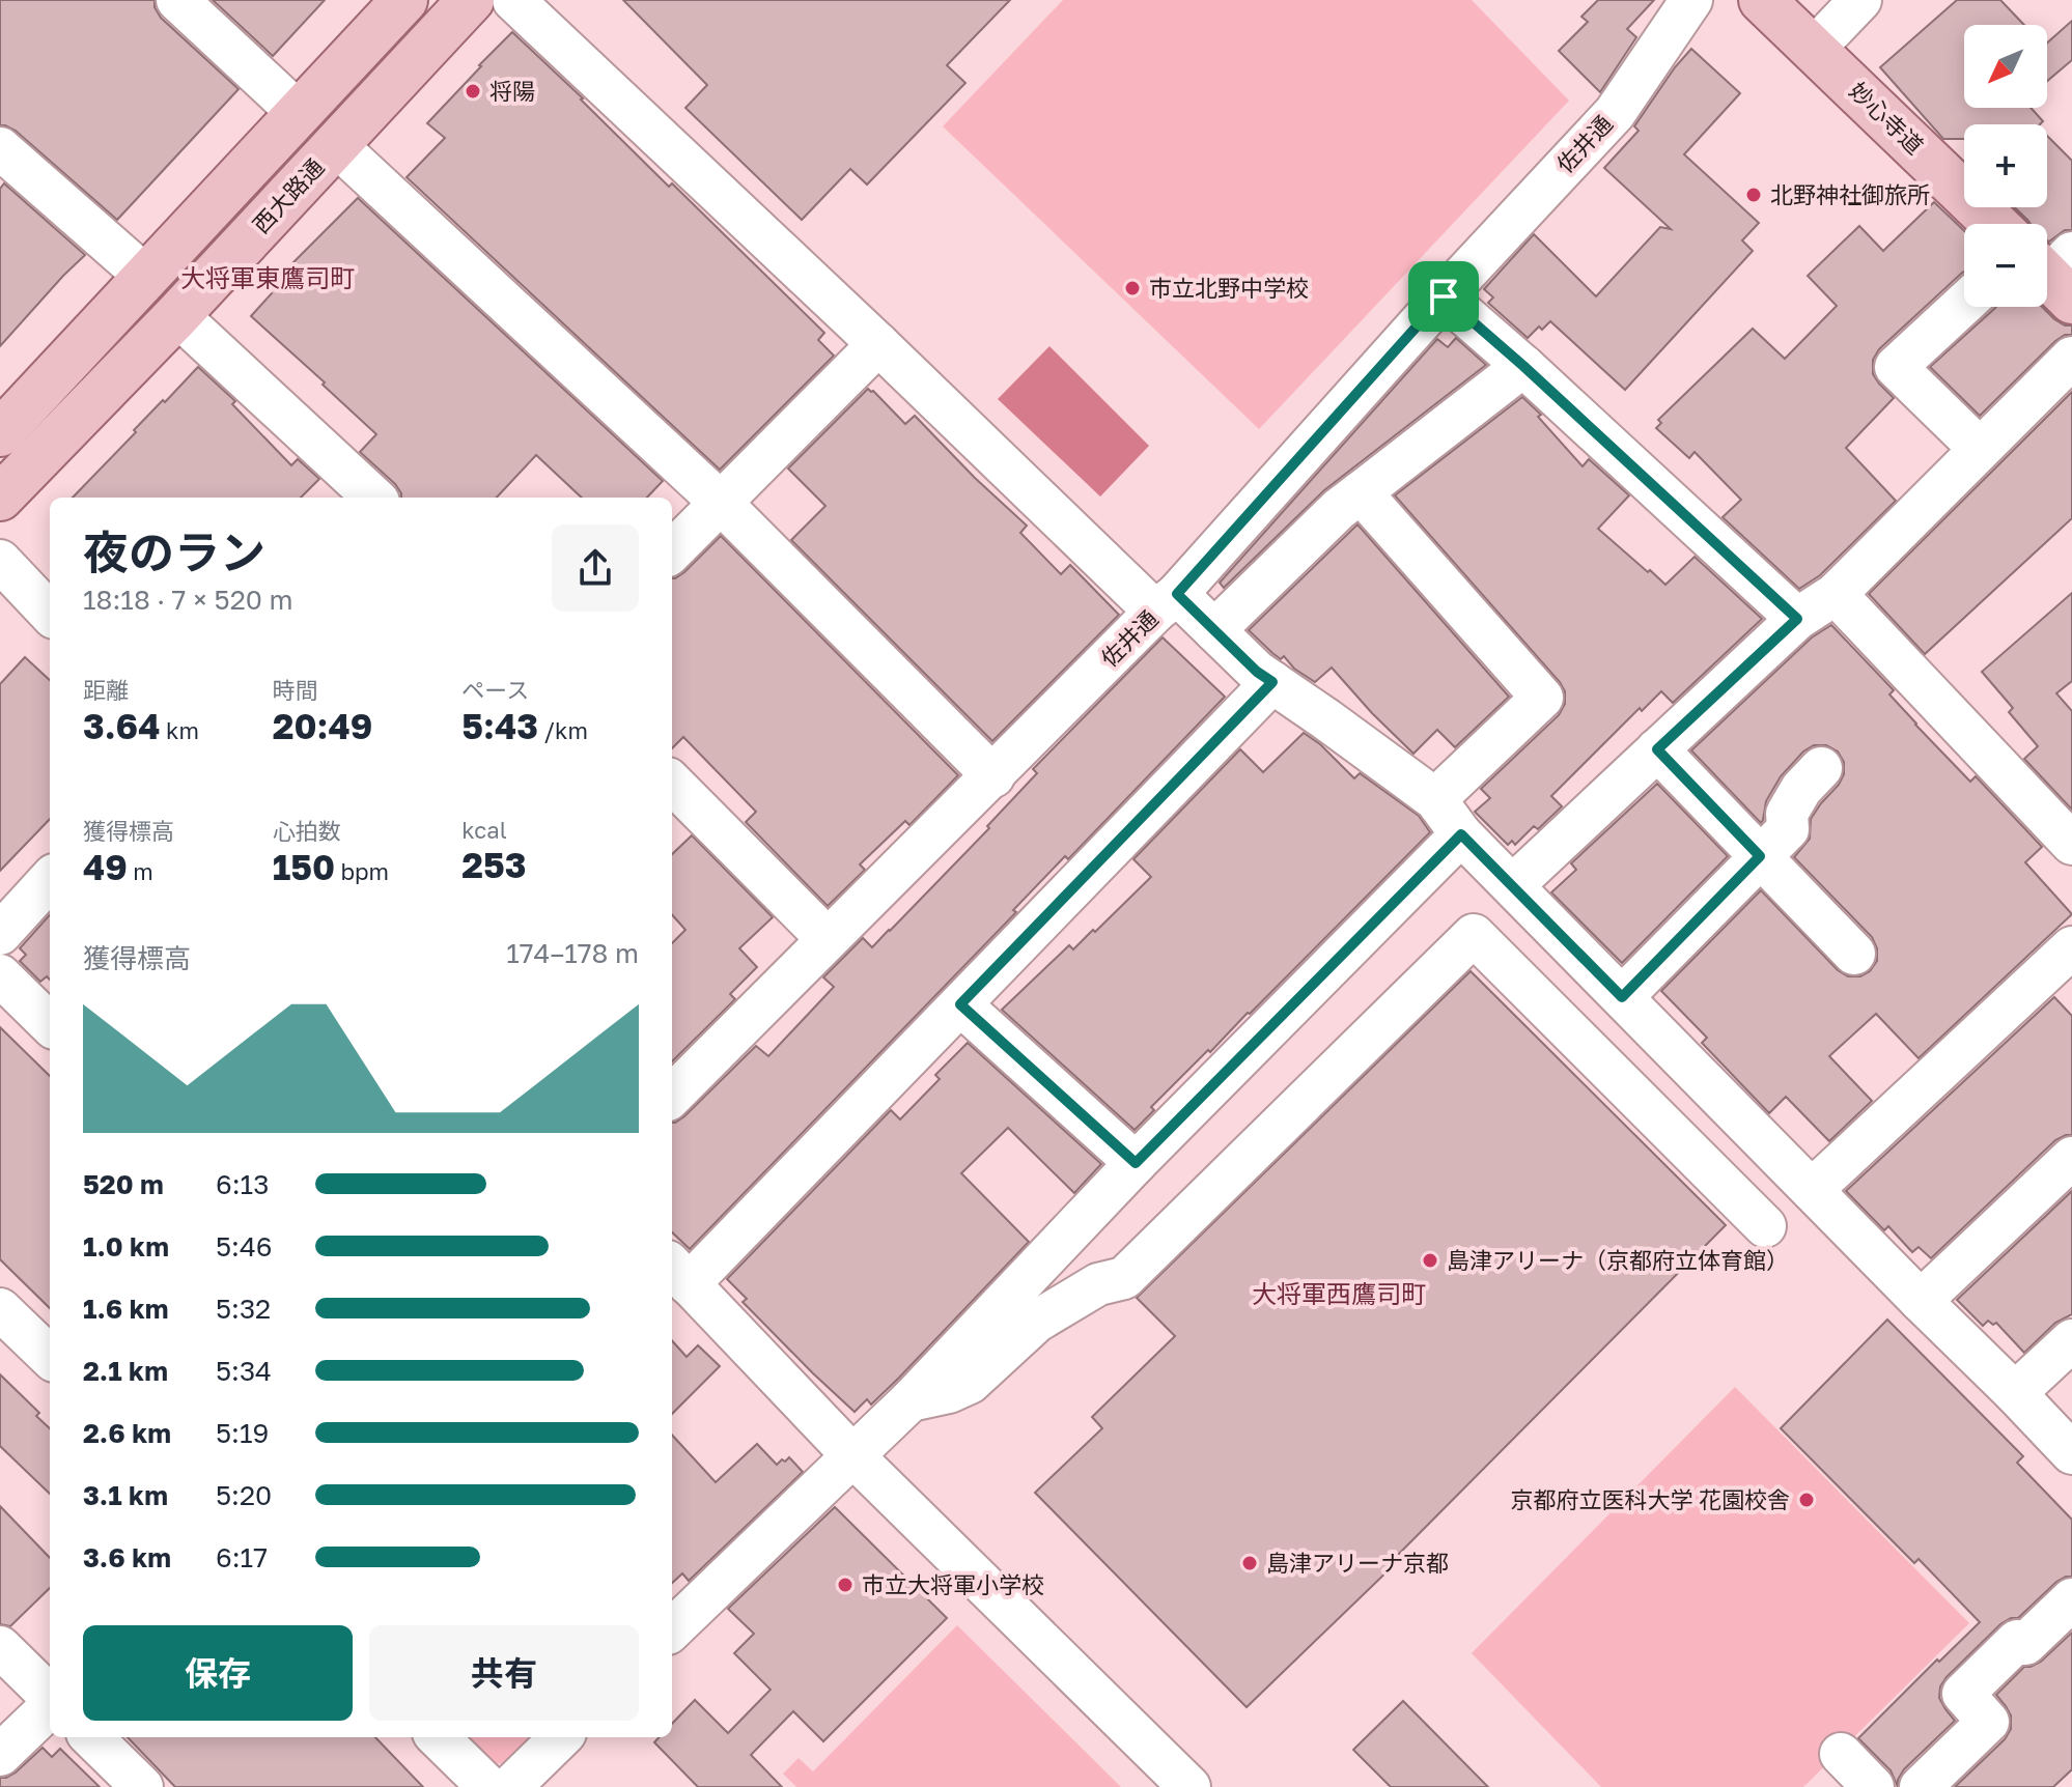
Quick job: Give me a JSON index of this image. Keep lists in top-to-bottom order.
{
  "streets": {
    "main road": ["妙心寺道", "西大路通"],
    "street": ["佐井通"]
  },
  "districts": ["大将軍東鷹司町", "大将軍西鷹司町"],
  "places": [
    "将陽",
    "北野神社御旅所",
    "市立北野中学校",
    "島津アリーナ（京都府立体育館）",
    "京都府立医科大学 花園校舎",
    "島津アリーナ京都",
    "市立大将軍小学校"
  ],
  "north": "bottom left",
  "page": {
    "map_buttons": ["+", "−"],
    "heading": ["夜のラン", "18:18 · 7 × 520 m"],
    "stats": [
      ["距離", "3.64 km"],
      ["時間", "20:49"],
      ["ペース", "5:43 /km"],
      ["獲得標高", "49 m"],
      ["心拍数", "150 bpm"],
      ["kcal", "253"]
    ],
    "chart": ["獲得標高", "174–178 m"],
    "list": [
      {
        "name": "520 m",
        "note": "6:13"
      },
      {
        "name": "1.0 km",
        "note": "5:46"
      },
      {
        "name": "1.6 km",
        "note": "5:32"
      },
      {
        "name": "2.1 km",
        "note": "5:34"
      },
      {
        "name": "2.6 km",
        "note": "5:19"
      },
      {
        "name": "3.1 km",
        "note": "5:20"
      },
      {
        "name": "3.6 km",
        "note": "6:17"
      }
    ],
    "buttons": ["保存", "共有"]
  }
}
